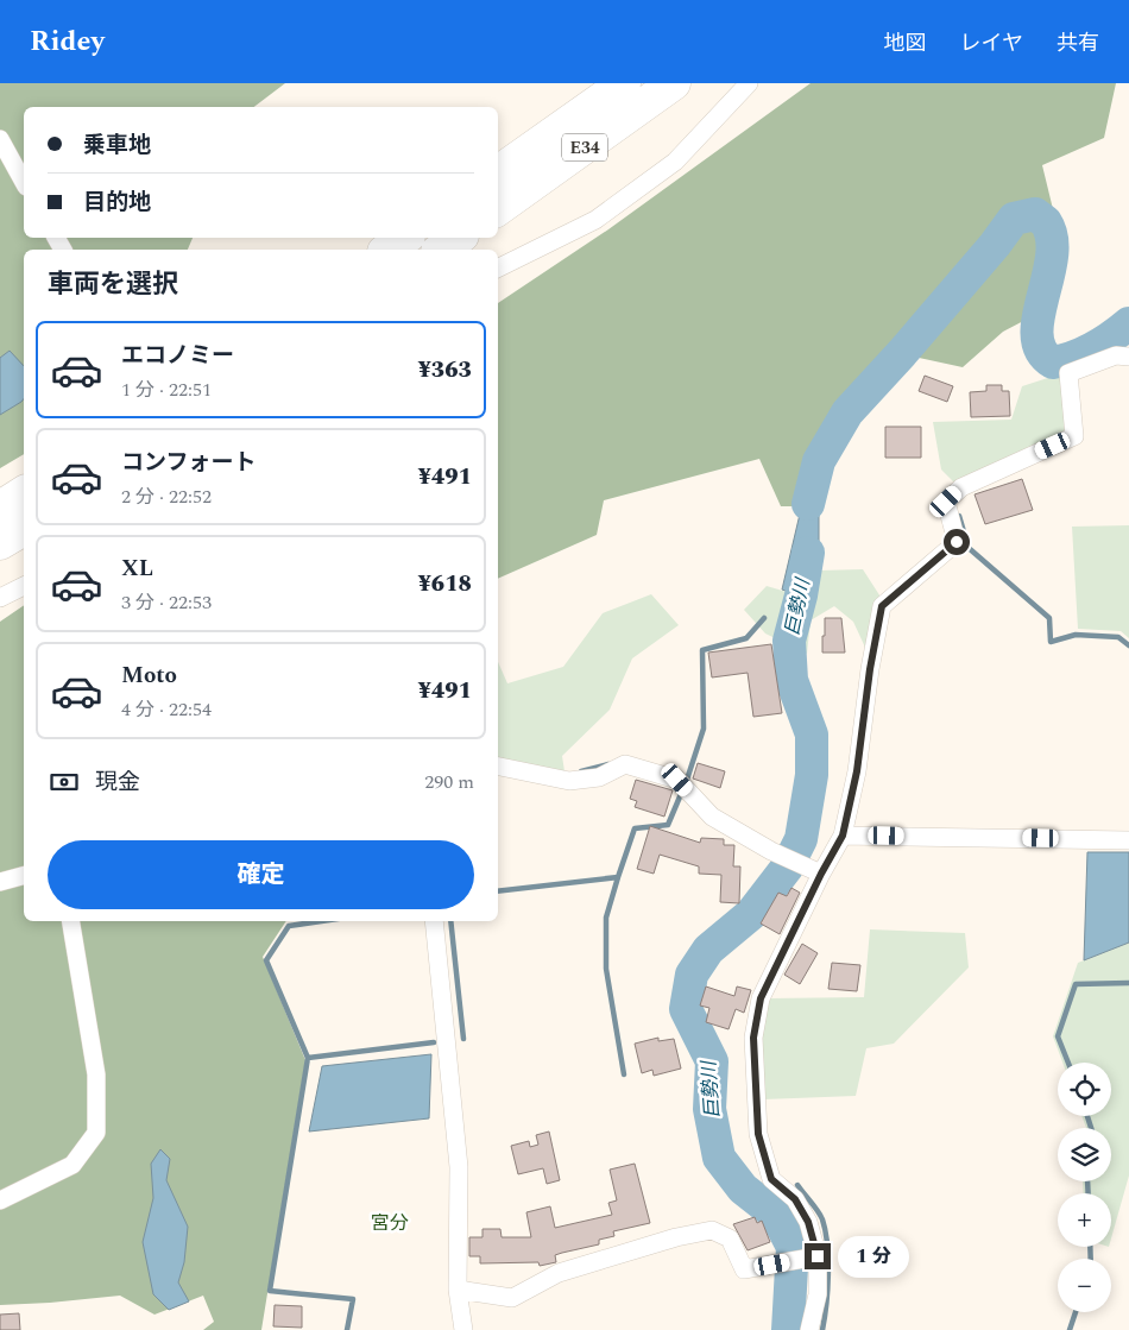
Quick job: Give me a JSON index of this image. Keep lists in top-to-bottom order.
{
  "streets": {
    "highway": ["E34"]
  },
  "districts": ["宮分"],
  "water": ["巨勢川"],
  "page": {
    "header": "Ridey",
    "nav": ["地図", "レイヤ", "共有"],
    "banner": ["乗車地", "目的地"],
    "heading": "車両を選択",
    "list": [
      {
        "name": "エコノミー",
        "note": "1 分 · 22:51",
        "value": "¥363"
      },
      {
        "name": "コンフォート",
        "note": "2 分 · 22:52",
        "value": "¥491"
      },
      {
        "name": "XL",
        "note": "3 分 · 22:53",
        "value": "¥618"
      },
      {
        "name": "Moto",
        "note": "4 分 · 22:54",
        "value": "¥491"
      }
    ],
    "pay": ["現金", "290 m"],
    "buttons": "確定",
    "map_buttons": ["+", "−"],
    "bubble": "1 分"
  }
}
